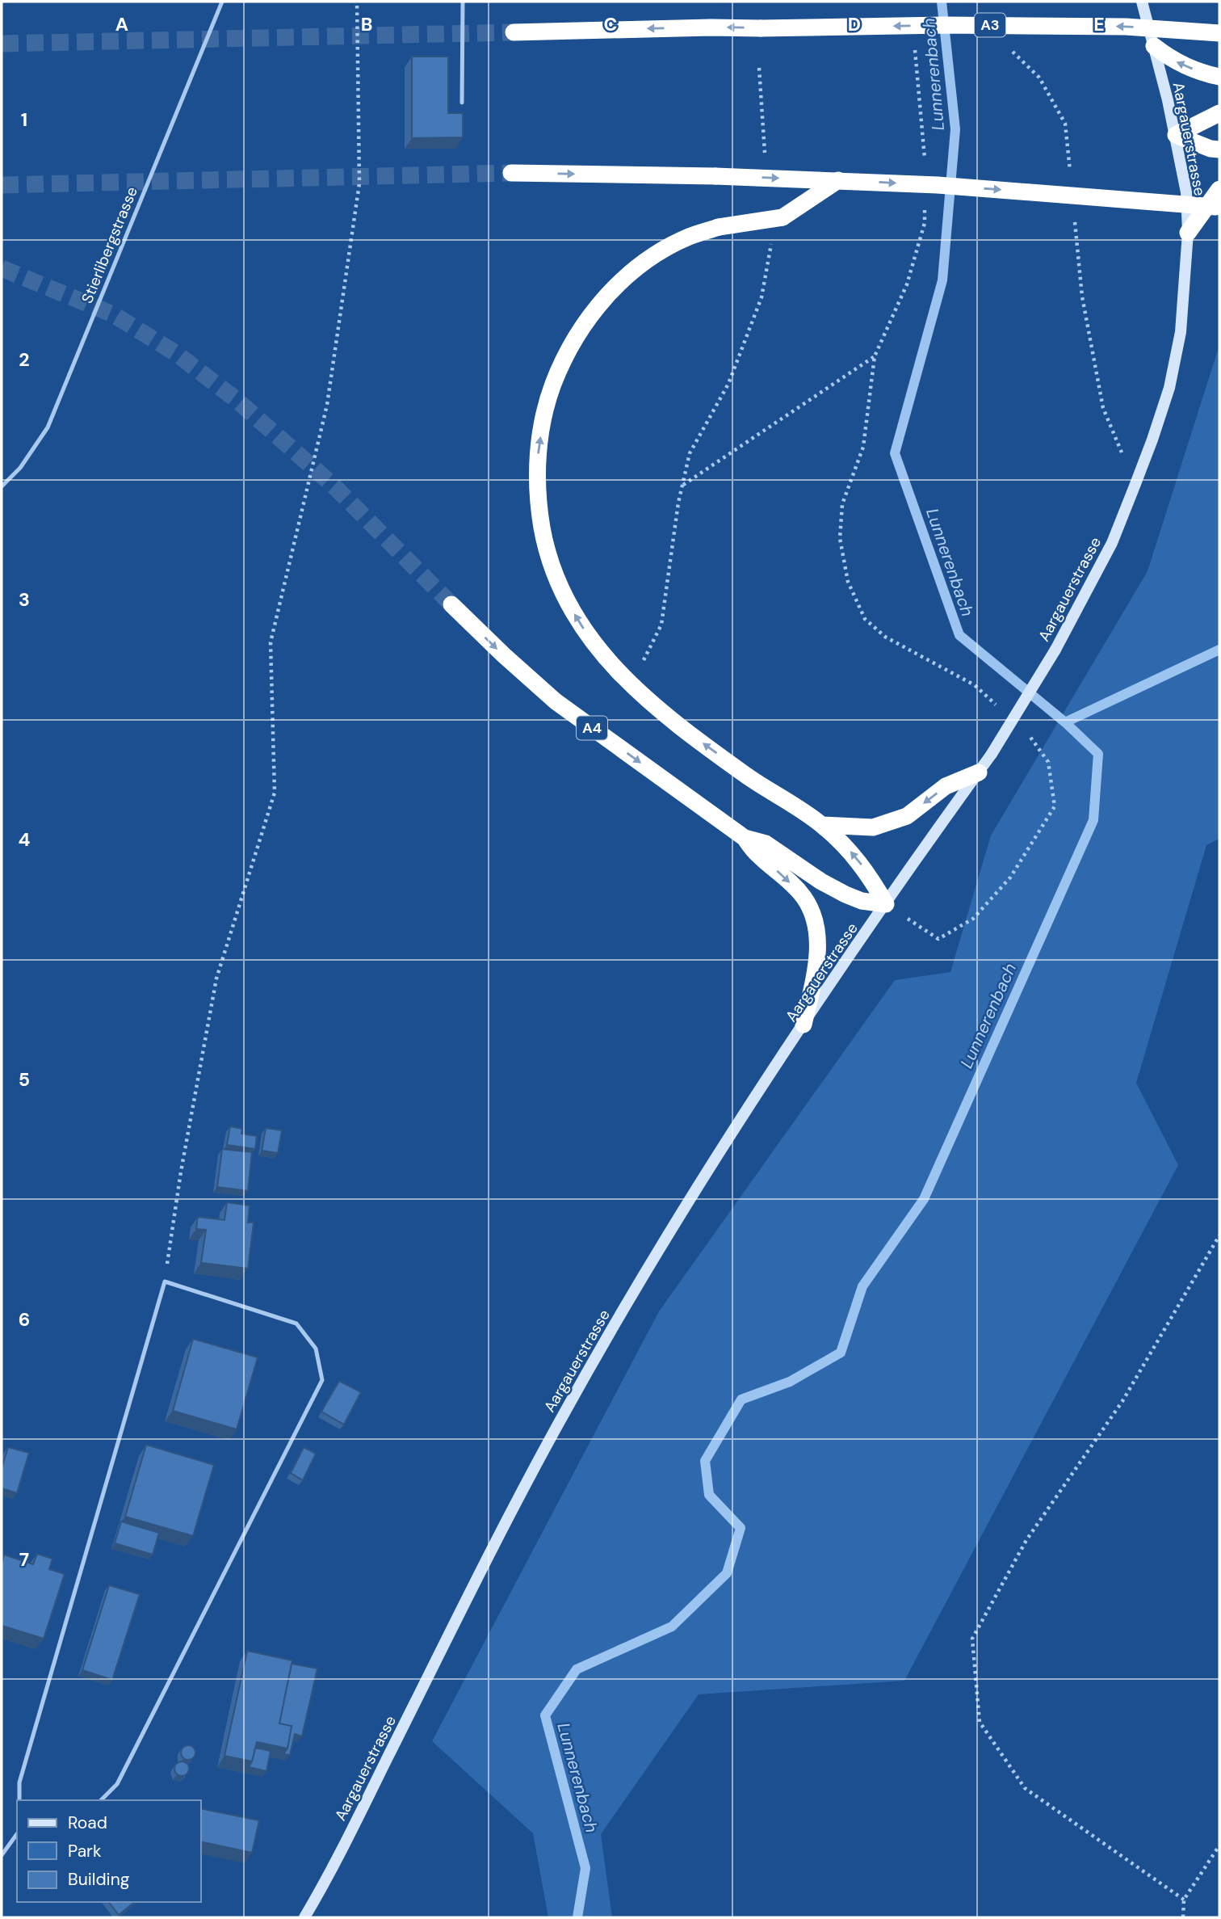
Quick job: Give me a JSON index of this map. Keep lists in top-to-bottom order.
{
  "streets": {
    "highway": ["A3", "A4"],
    "main road": ["Aargauerstrasse"],
    "lane": ["Stierlibergstrasse"]
  },
  "crossings": [
    ["Aargauerstrasse", "A4"]
  ],
  "water": ["Lunnerenbach"],
  "legend": ["Road", "Park", "Building"],
  "grid": {
    "columns": [
      "A",
      "B",
      "C",
      "D",
      "E"
    ],
    "rows": [
      "1",
      "2",
      "3",
      "4",
      "5",
      "6",
      "7"
    ]
  }
}
